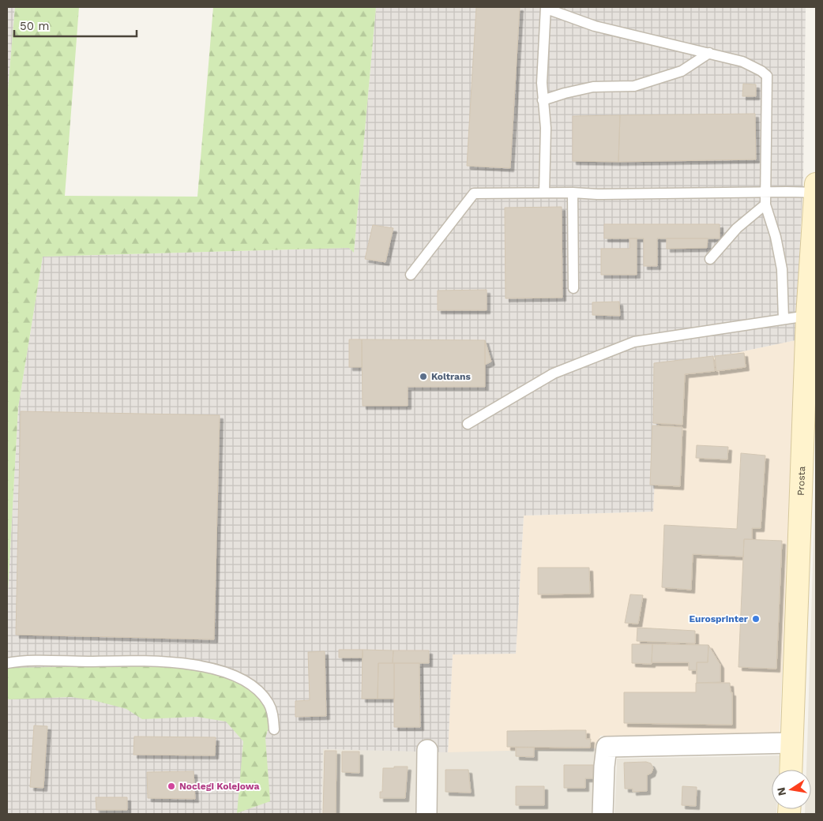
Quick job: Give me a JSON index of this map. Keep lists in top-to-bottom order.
{
  "streets": {
    "main road": ["Prosta"]
  },
  "places": ["Koltrans", "Eurosprinter", "Noclegi Kolejowa"],
  "scale_bar": "50 m",
  "north": "left"
}
